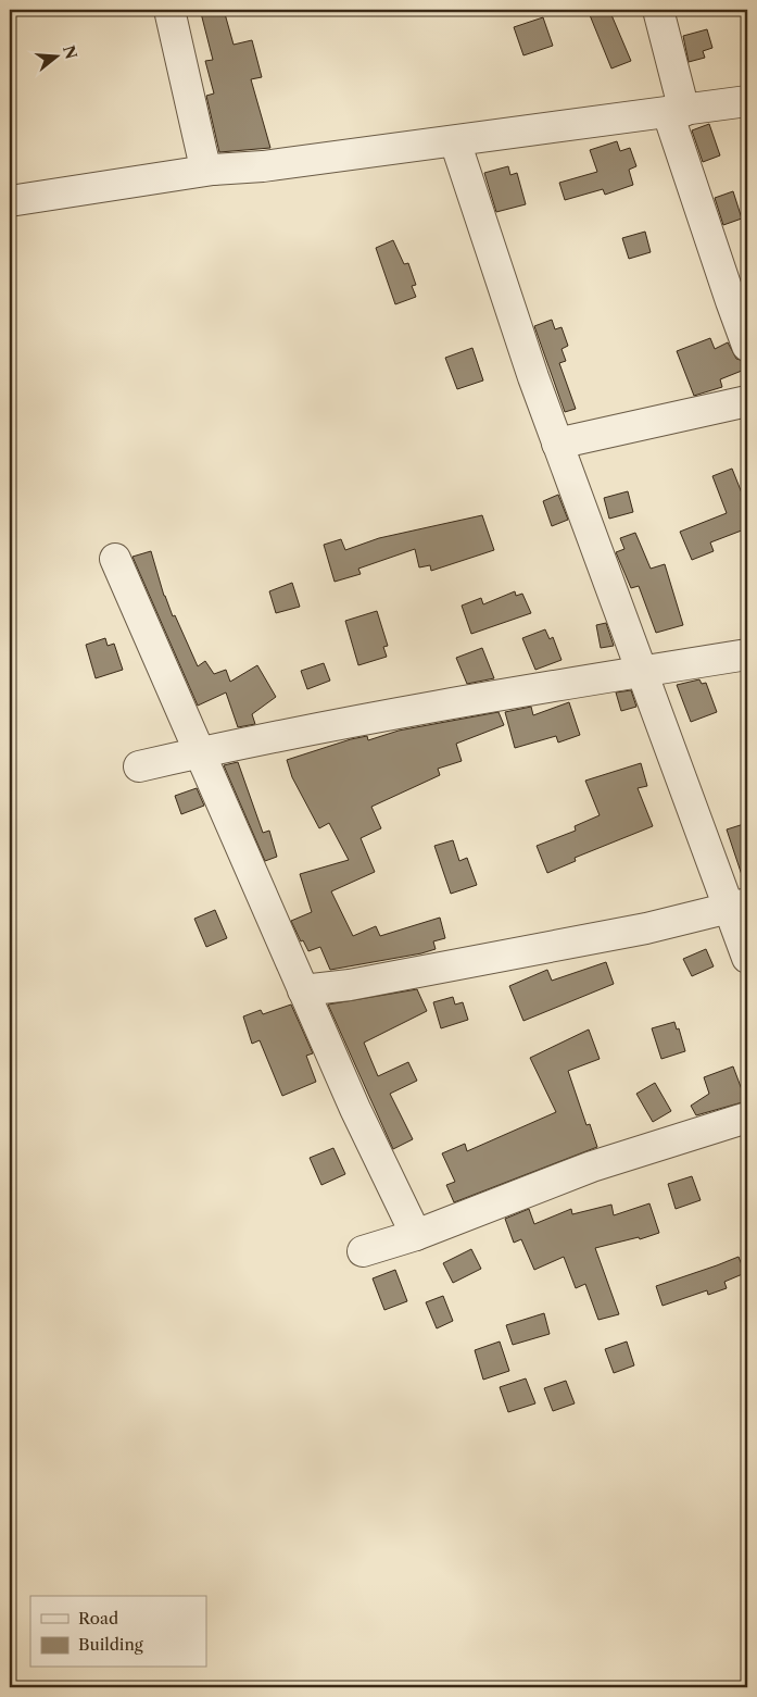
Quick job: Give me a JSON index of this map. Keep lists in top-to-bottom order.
{
  "legend": ["Road", "Building"],
  "north": "right"
}
